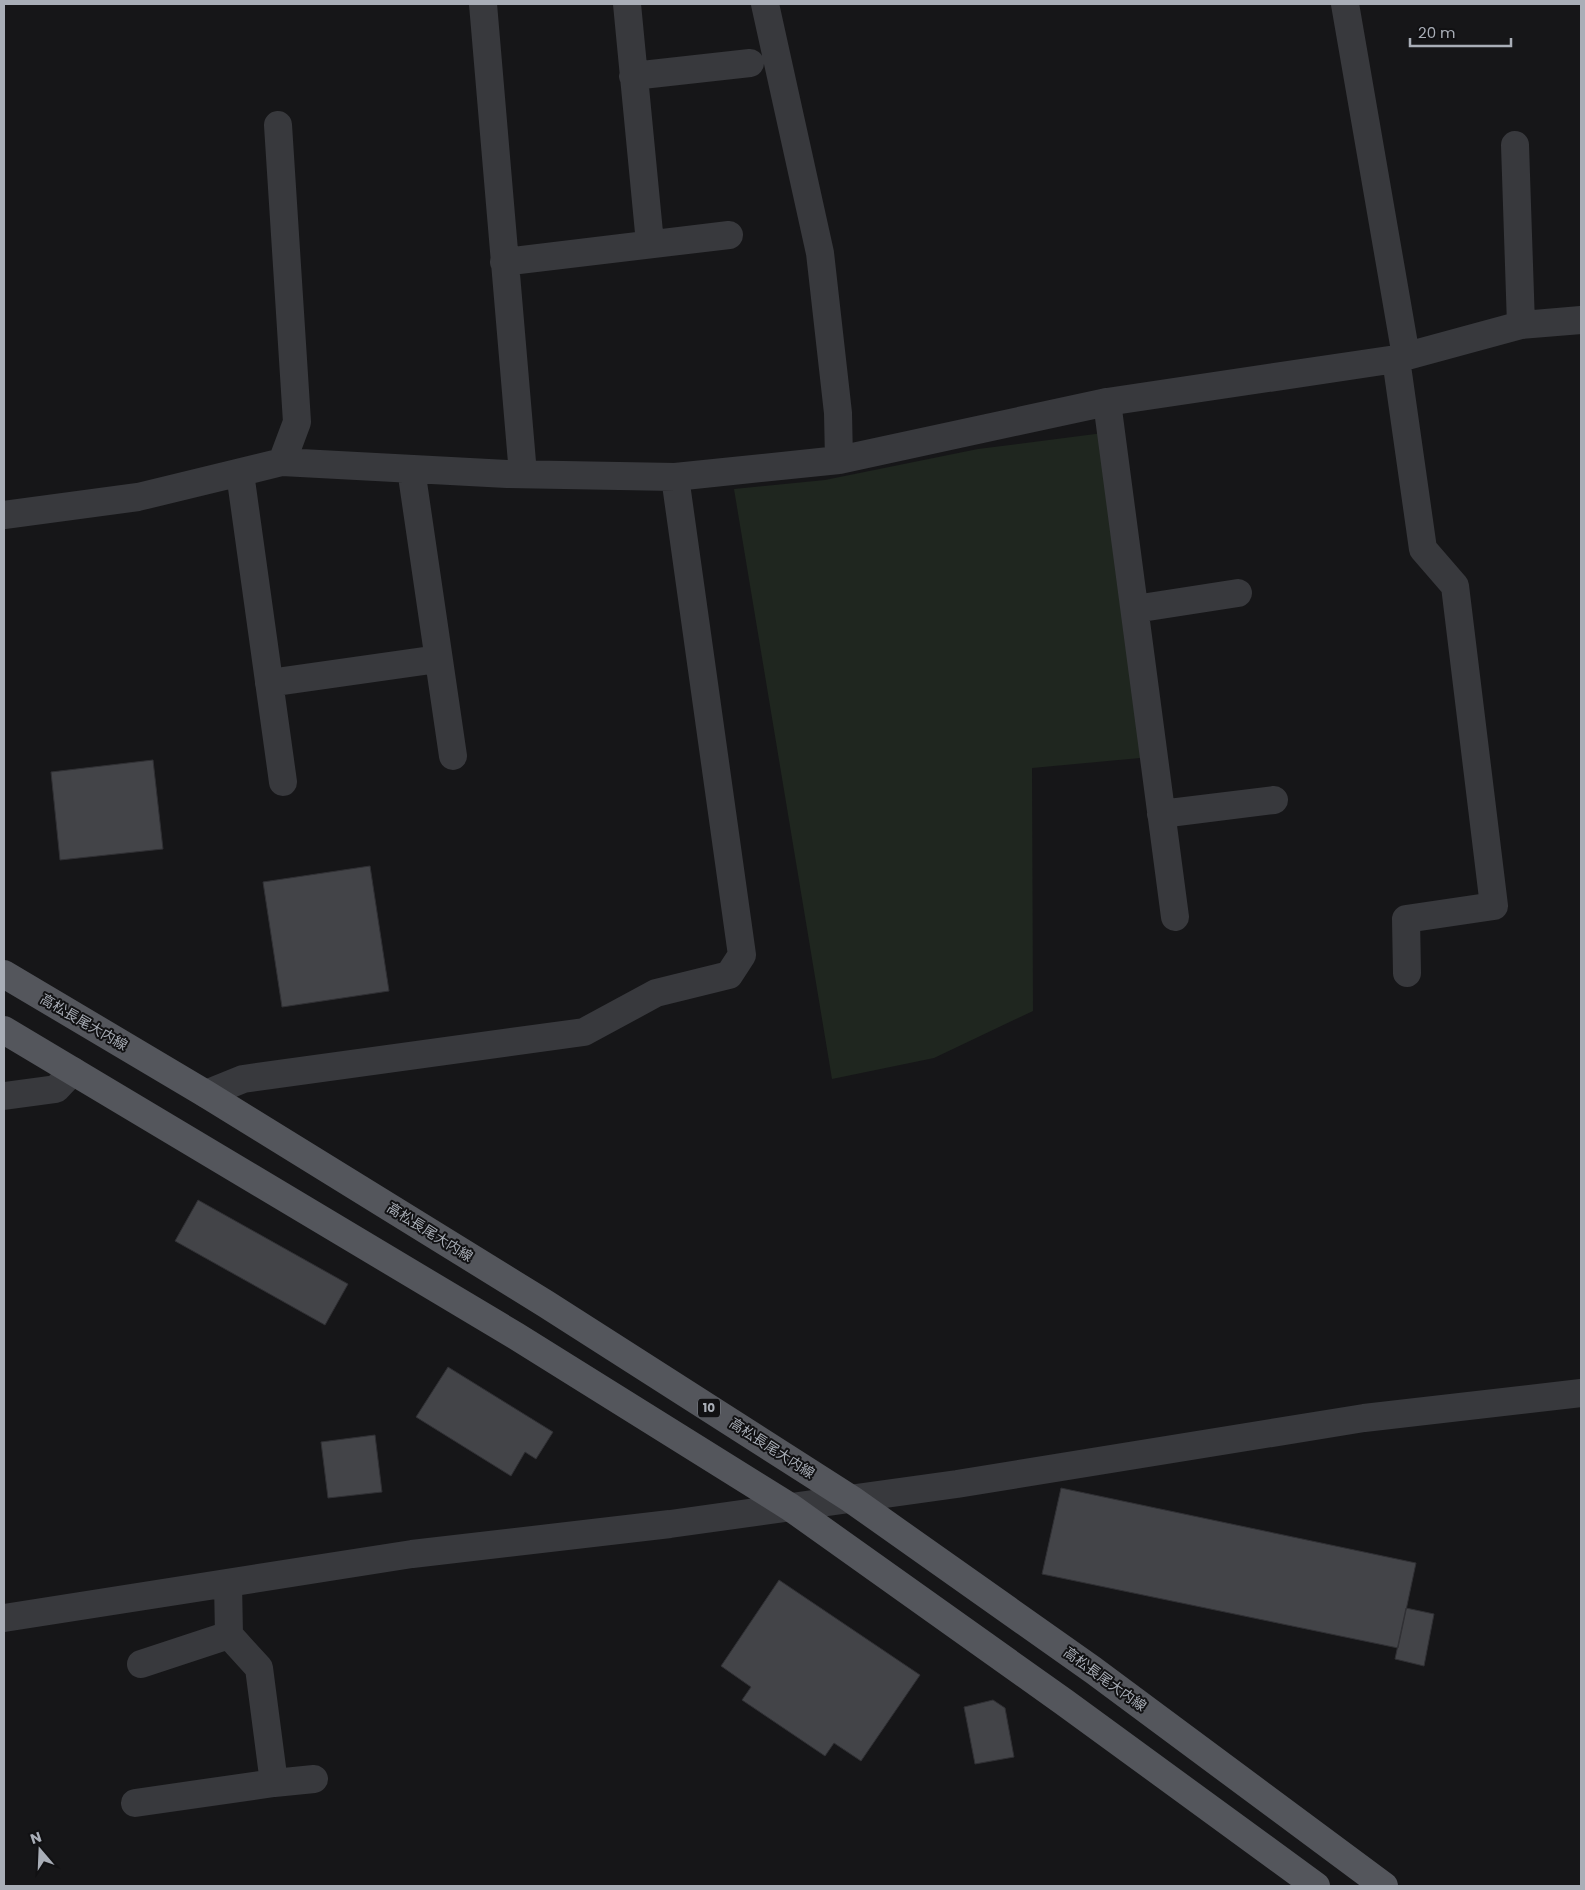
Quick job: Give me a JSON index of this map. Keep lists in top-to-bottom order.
{
  "streets": {
    "main road": ["高松長尾大内線", "10"]
  },
  "scale_bar": "20 m",
  "north": "top"
}
